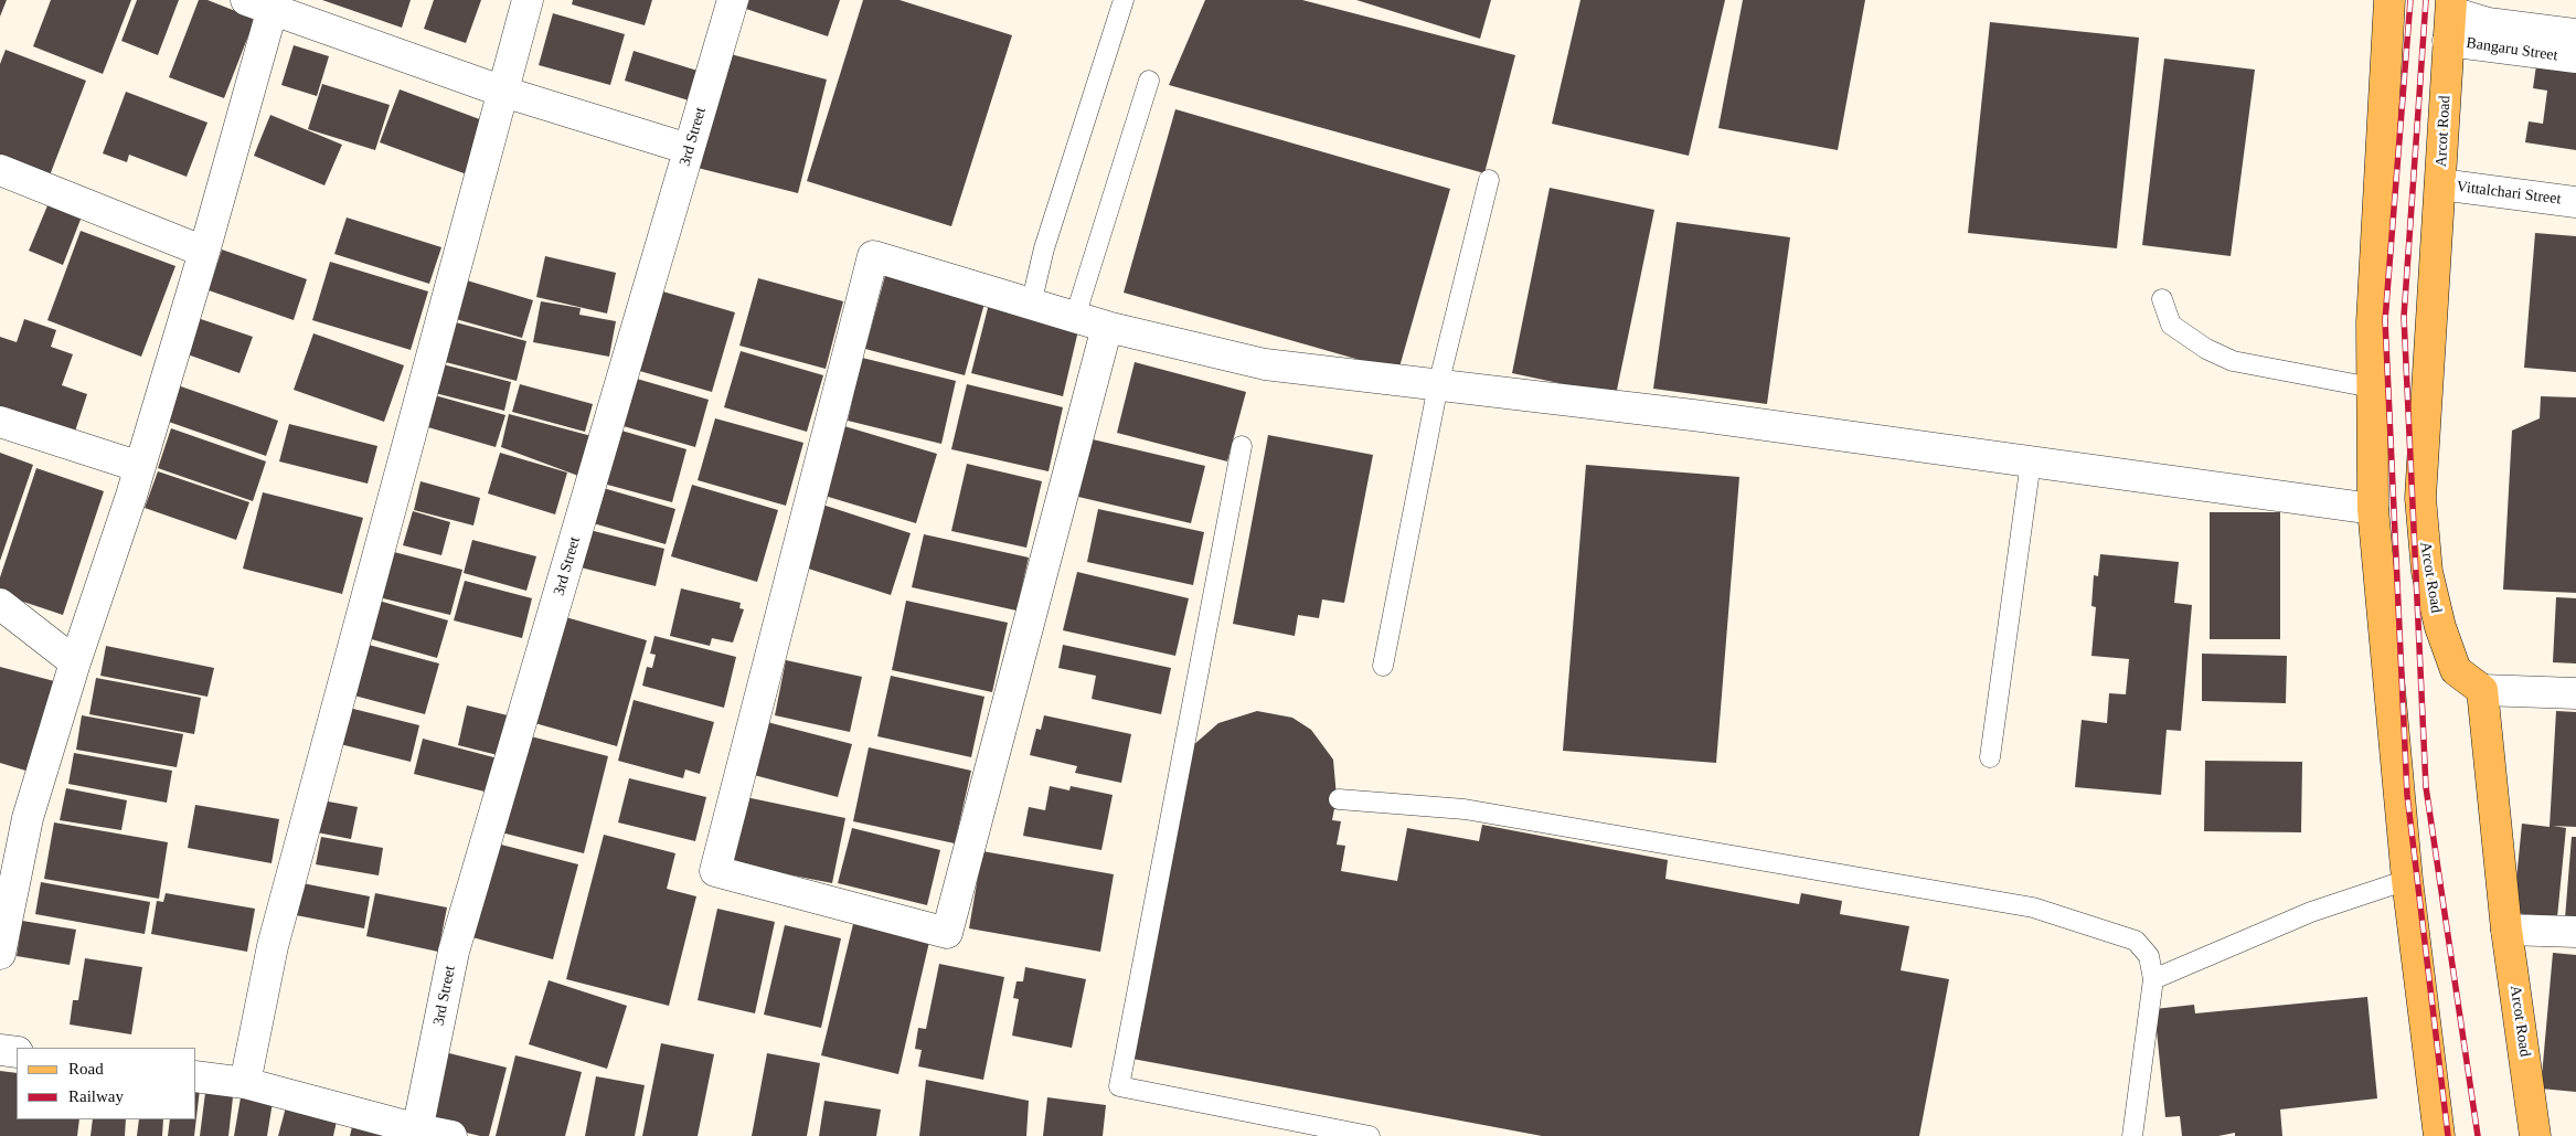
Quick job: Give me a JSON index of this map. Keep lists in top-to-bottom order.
{
  "streets": {
    "main road": ["Arcot Road"],
    "street": ["Bangaru Street", "3rd Street", "Vittalchari Street"]
  },
  "crossings": [
    ["Bangaru Street", "Arcot Road"],
    ["Arcot Road", "Vittalchari Street"]
  ],
  "legend": ["Road", "Railway"]
}
